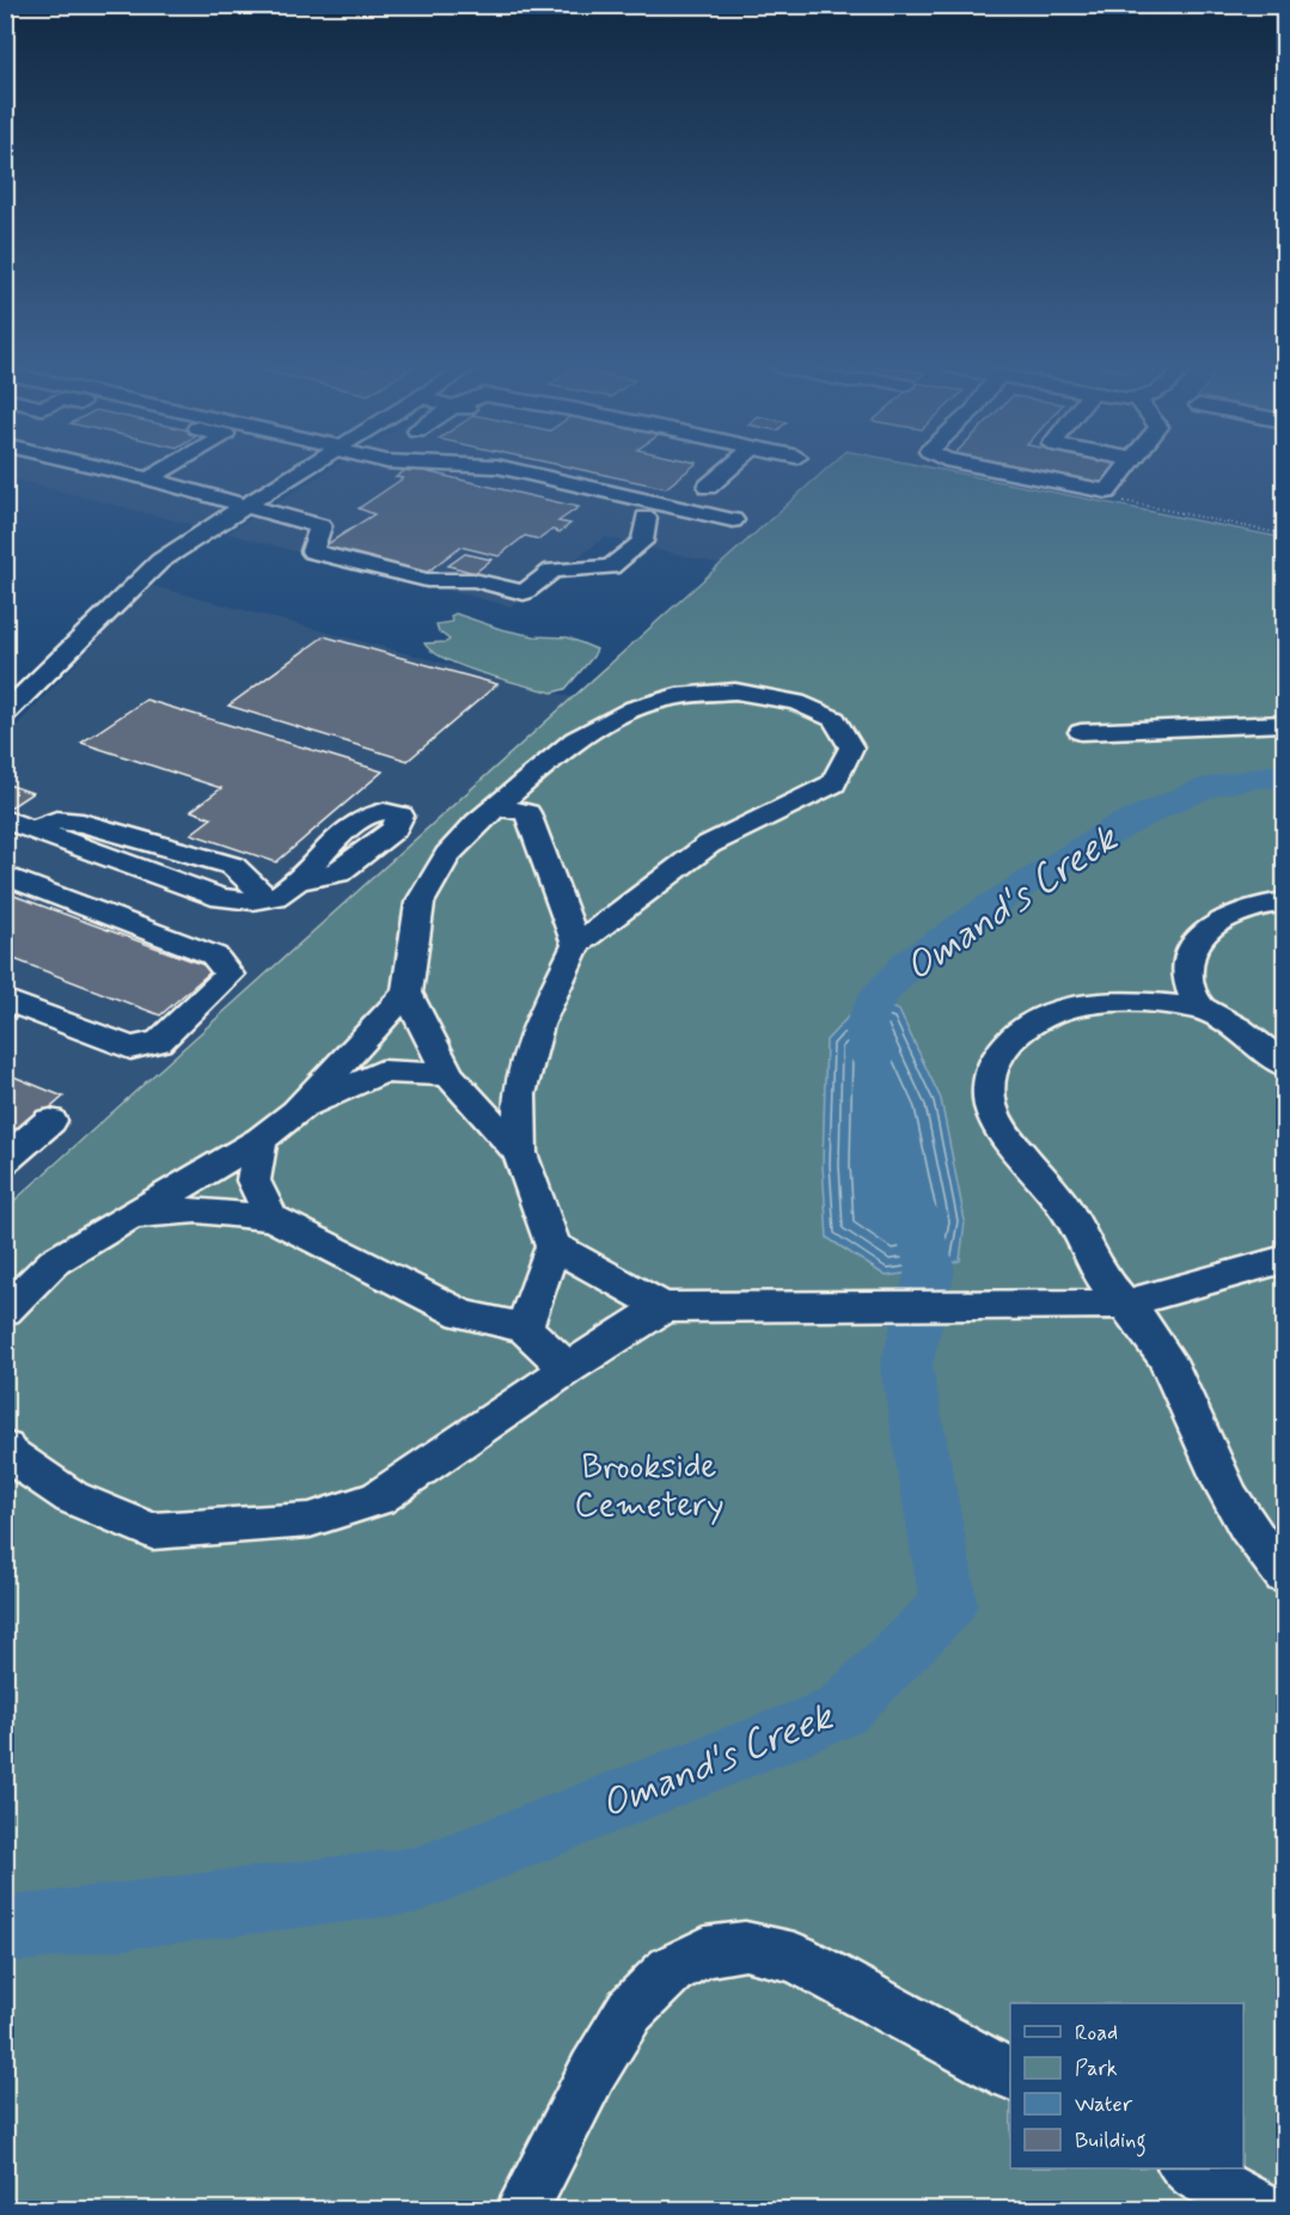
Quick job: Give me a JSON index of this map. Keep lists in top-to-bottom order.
{
  "water": ["Omand's Creek"],
  "parks": ["Brookside Cemetery"],
  "legend": [
    "Road",
    "Park",
    "Water",
    "Building"
  ]
}
